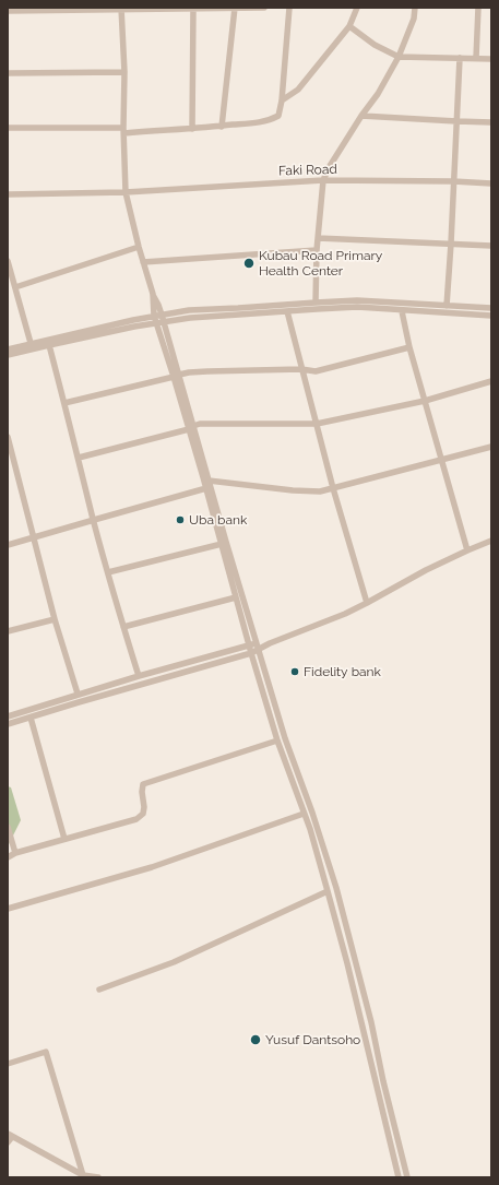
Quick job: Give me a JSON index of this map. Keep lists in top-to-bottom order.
{
  "streets": {
    "street": ["Faki Road"]
  },
  "places": [
    "Kubau Road Primary Health Center",
    "Uba bank",
    "Fidelity bank",
    "Yusuf Dantsoho"
  ]
}
